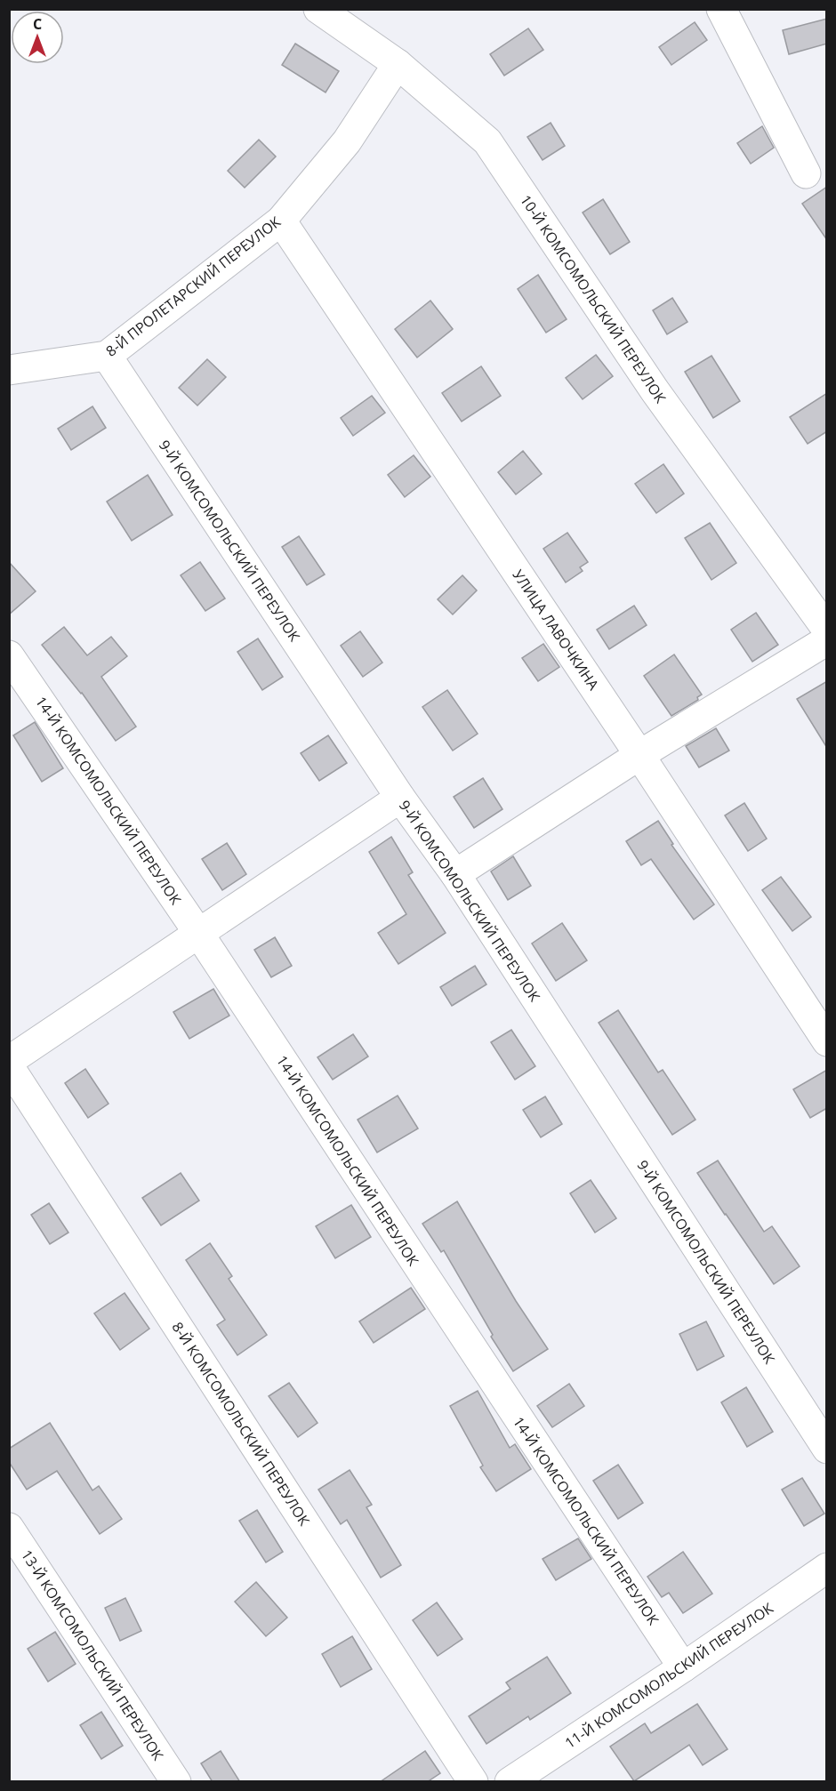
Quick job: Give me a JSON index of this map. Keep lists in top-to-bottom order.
{
  "streets": {
    "street": [
      "8-Й ПРОЛЕТАРСКИЙ ПЕРЕУЛОК",
      "10-Й КОМСОМОЛЬСКИЙ ПЕРЕУЛОК",
      "9-Й КОМСОМОЛЬСКИЙ ПЕРЕУЛОК",
      "УЛИЦА ЛАВОЧКИНА",
      "14-Й КОМСОМОЛЬСКИЙ ПЕРЕУЛОК",
      "8-Й КОМСОМОЛЬСКИЙ ПЕРЕУЛОК",
      "13-Й КОМСОМОЛЬСКИЙ ПЕРЕУЛОК",
      "11-Й КОМСОМОЛЬСКИЙ ПЕРЕУЛОК"
    ]
  },
  "crossings": [
    ["8-Й ПРОЛЕТАРСКИЙ ПЕРЕУЛОК", "10-Й КОМСОМОЛЬСКИЙ ПЕРЕУЛОК"],
    ["8-Й ПРОЛЕТАРСКИЙ ПЕРЕУЛОК", "9-Й КОМСОМОЛЬСКИЙ ПЕРЕУЛОК"],
    ["8-Й ПРОЛЕТАРСКИЙ ПЕРЕУЛОК", "УЛИЦА ЛАВОЧКИНА"],
    ["14-Й КОМСОМОЛЬСКИЙ ПЕРЕУЛОК", "11-Й КОМСОМОЛЬСКИЙ ПЕРЕУЛОК"]
  ],
  "north": "top"
}
